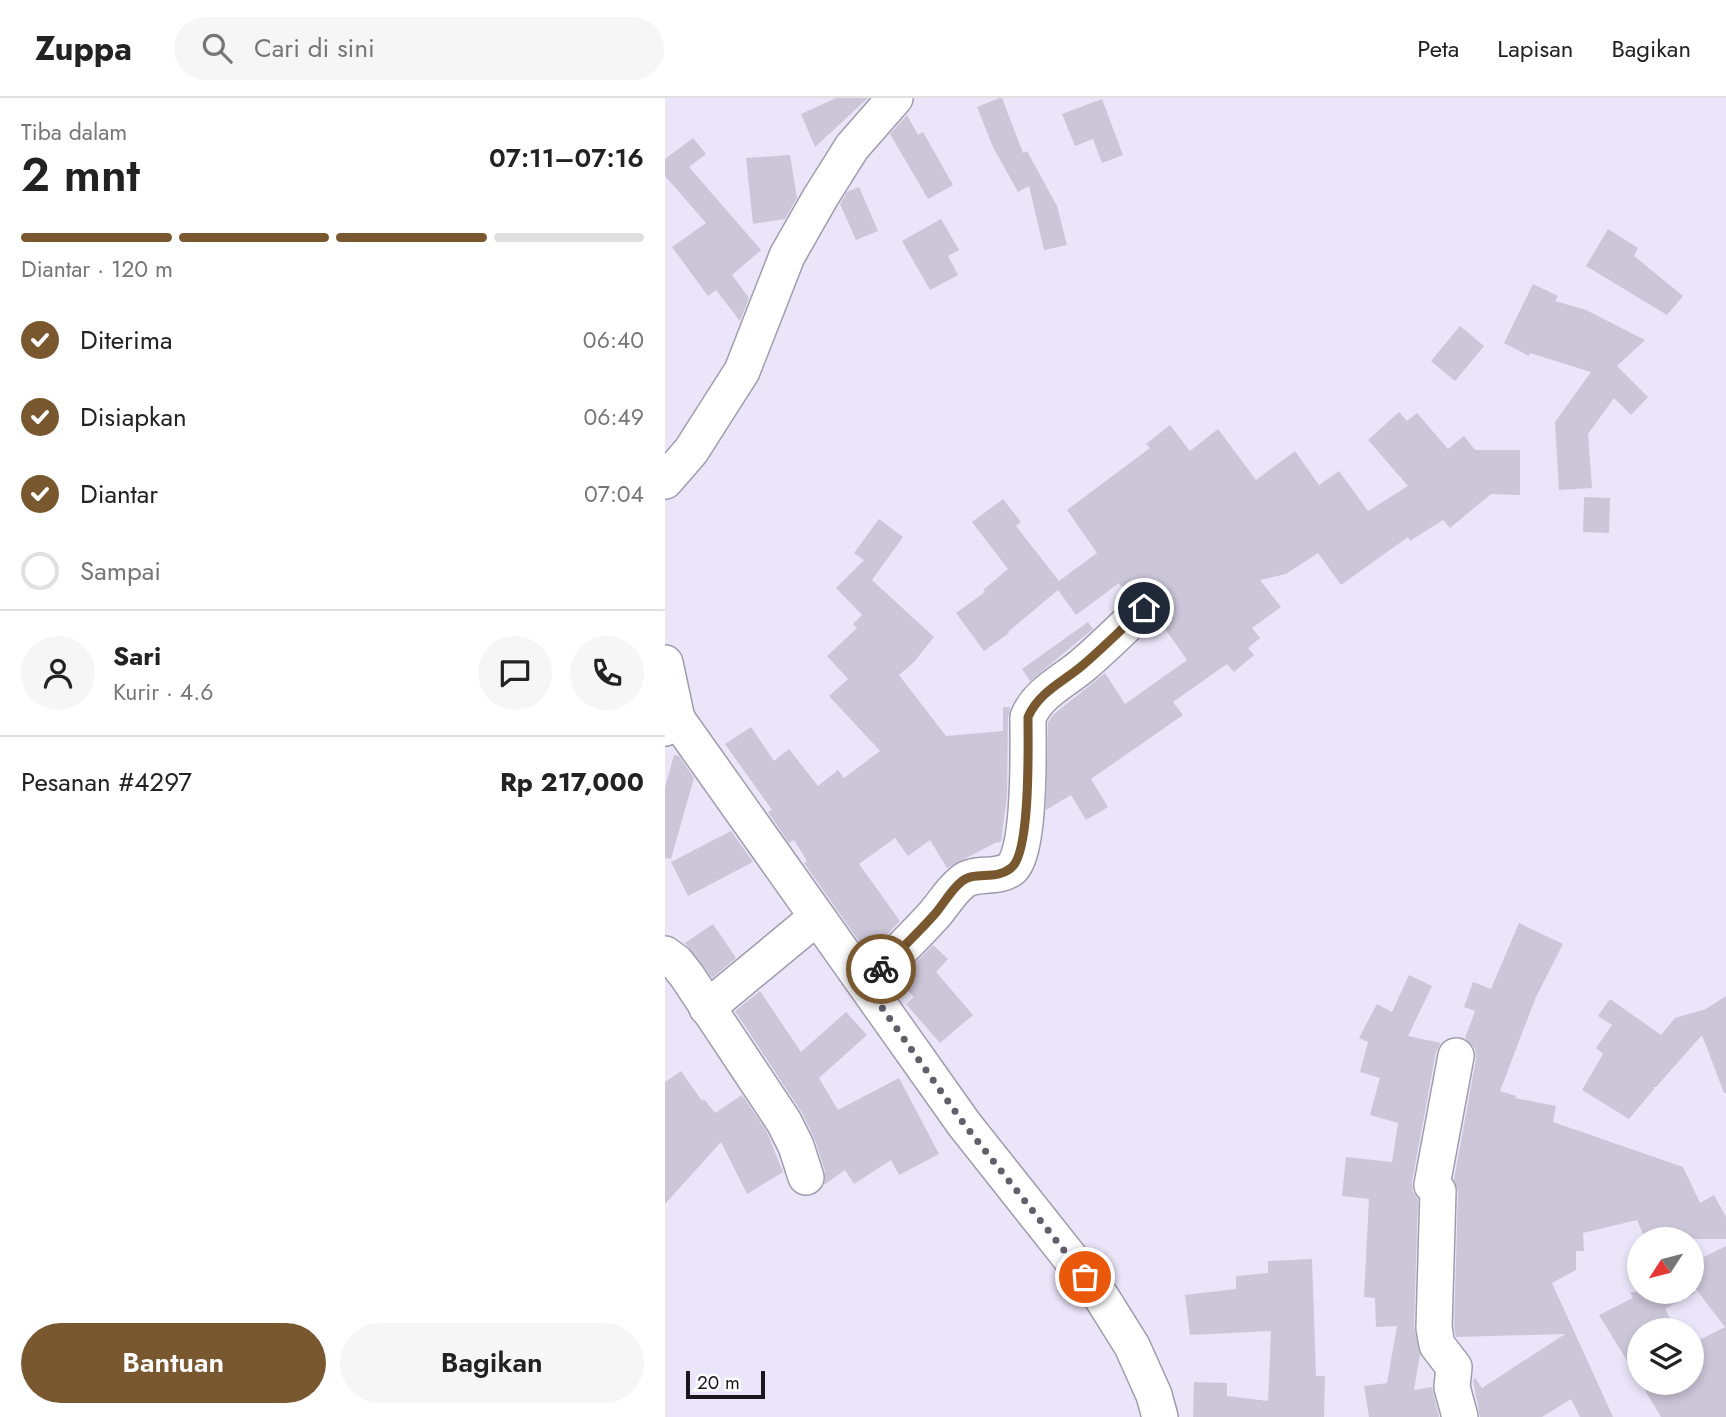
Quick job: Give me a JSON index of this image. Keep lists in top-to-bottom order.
{
  "scale_bar": "20 m",
  "north": "bottom left",
  "page": {
    "header": "Zuppa",
    "search": "Cari di sini",
    "nav": ["Peta", "Lapisan", "Bagikan"],
    "heading": ["2 mnt", "Tiba dalam", "07:11–07:16"],
    "panel": [
      "Sari",
      "Kurir · 4.6",
      "Pesanan #4297",
      "Rp 217,000"
    ],
    "bar": "Diantar · 120 m",
    "list": [
      ["Diterima", "06:40"],
      ["Disiapkan", "06:49"],
      ["Diantar", "07:04"],
      "Sampai"
    ],
    "buttons": ["Bantuan", "Bagikan"],
    "scale": "20 m"
  }
}
